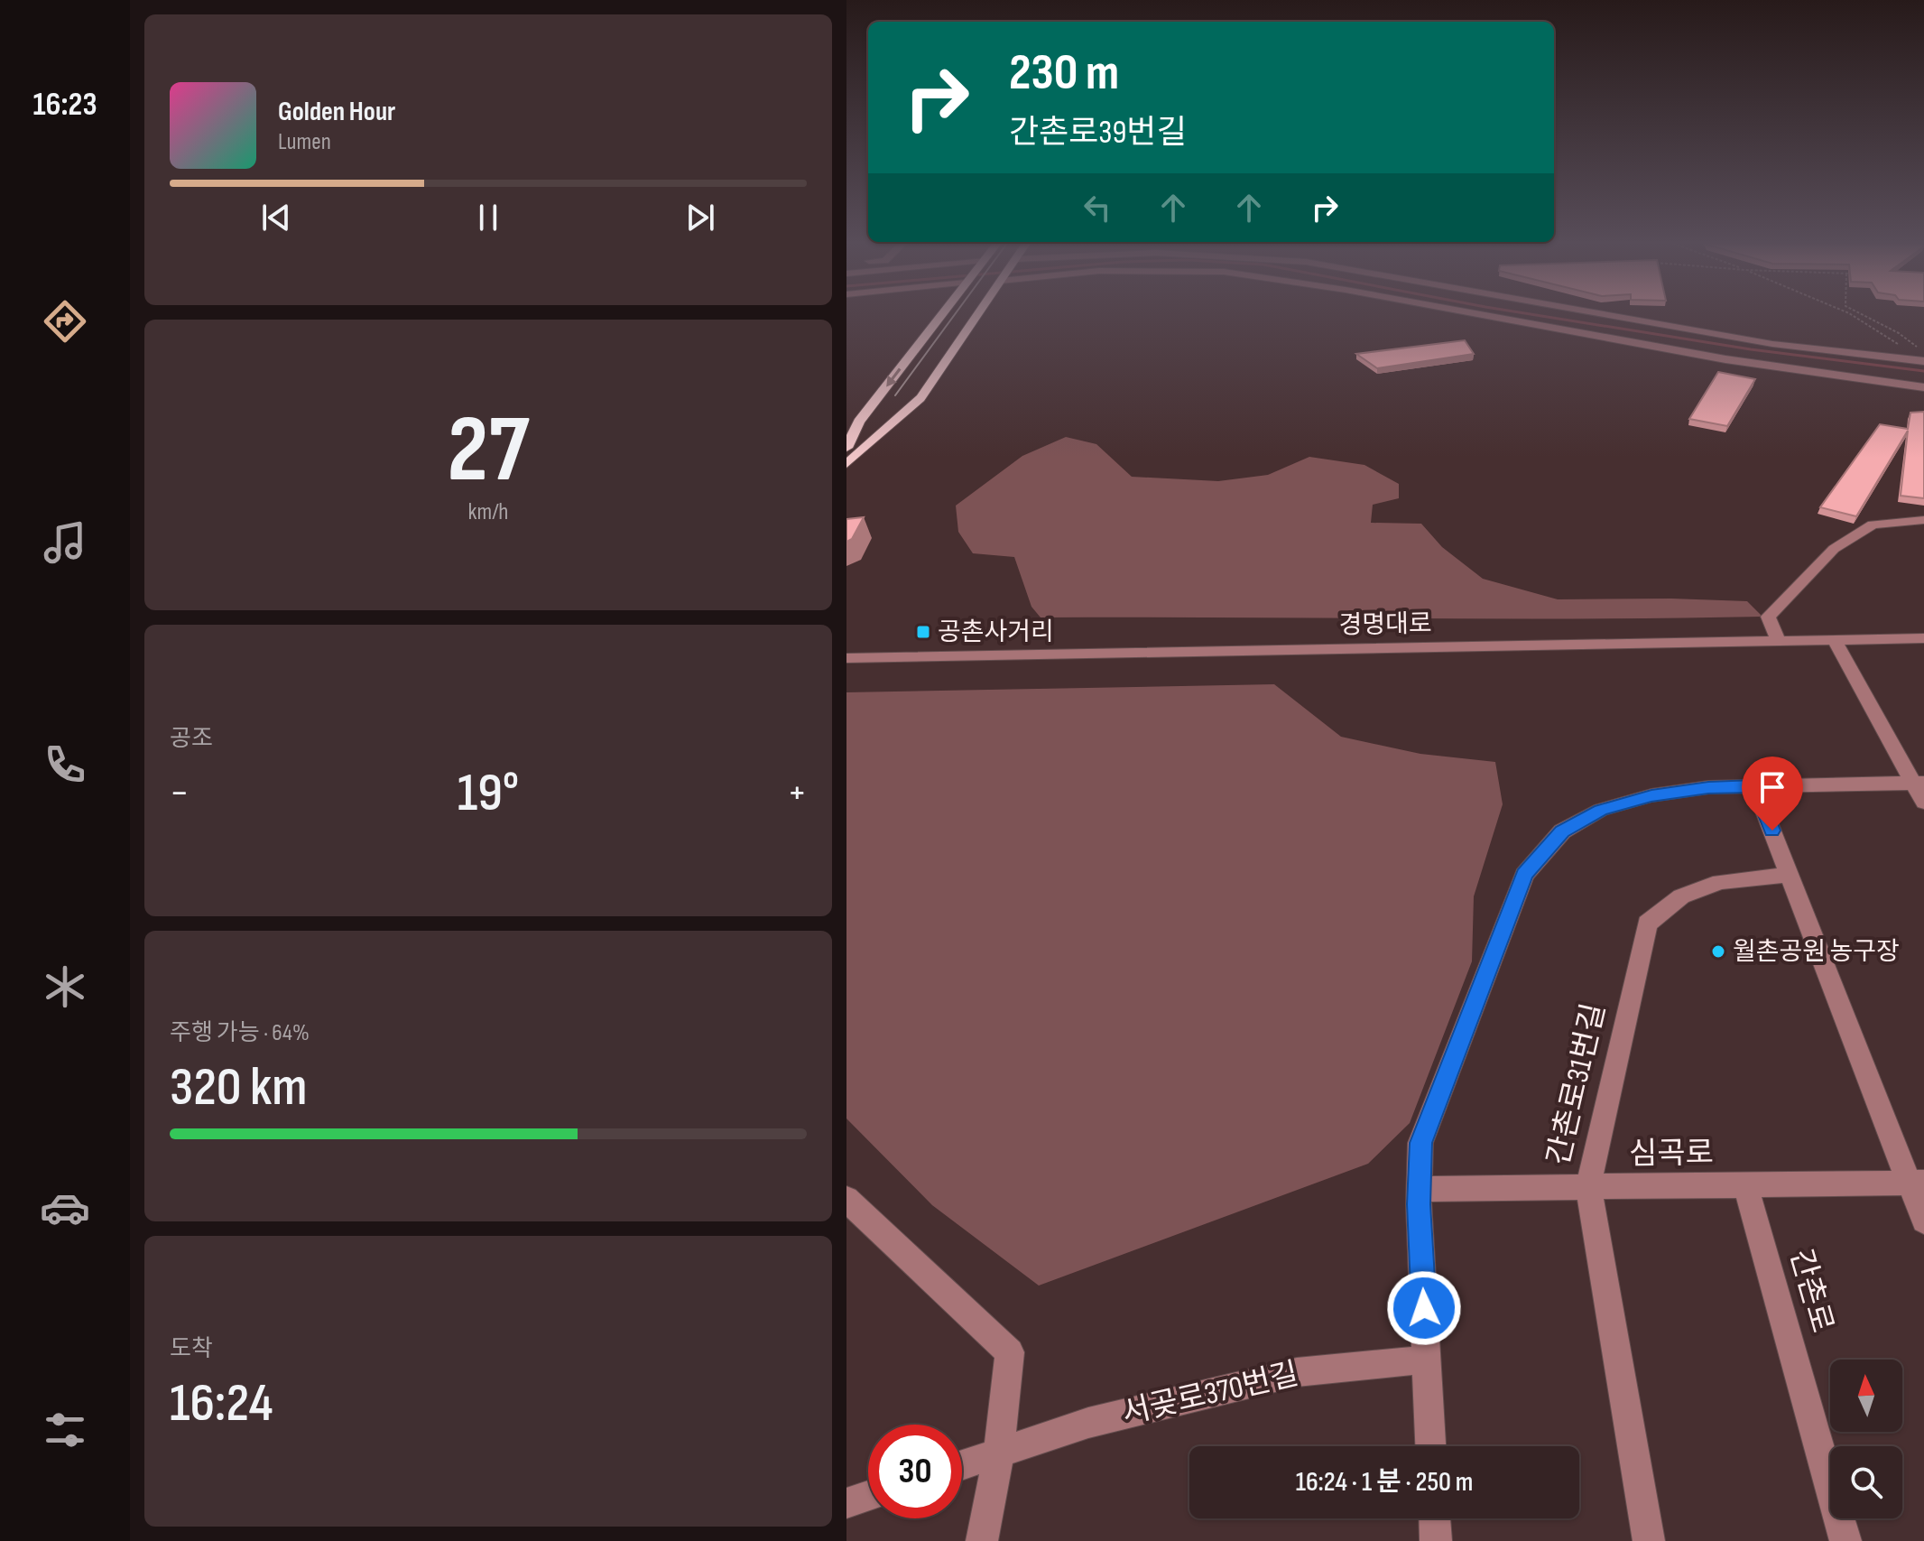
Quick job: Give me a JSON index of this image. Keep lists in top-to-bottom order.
{
  "streets": {
    "street": [
      "경명대로",
      "간촌로31번길",
      "심곡로",
      "간촌로",
      "서곶로370번길"
    ]
  },
  "crossings": [
    ["간촌로31번길", "심곡로"],
    ["심곡로", "간촌로"]
  ],
  "places": {
    "transit": ["공촌사거리"],
    "other": ["월촌공원 농구장"]
  },
  "north": "top",
  "page": {
    "tabs": "16:23",
    "turn": ["230 m", "간촌로39번길"],
    "song": ["Golden Hour", "Lumen"],
    "tile": [
      ["27", "km/h"],
      "공조",
      ["주행 가능 · 64%", "320 km"],
      ["도착", "16:24"]
    ],
    "heat": ["−", "19°", "+"],
    "limit": "30",
    "trip": "16:24 · 1 분 · 250 m"
  }
}
